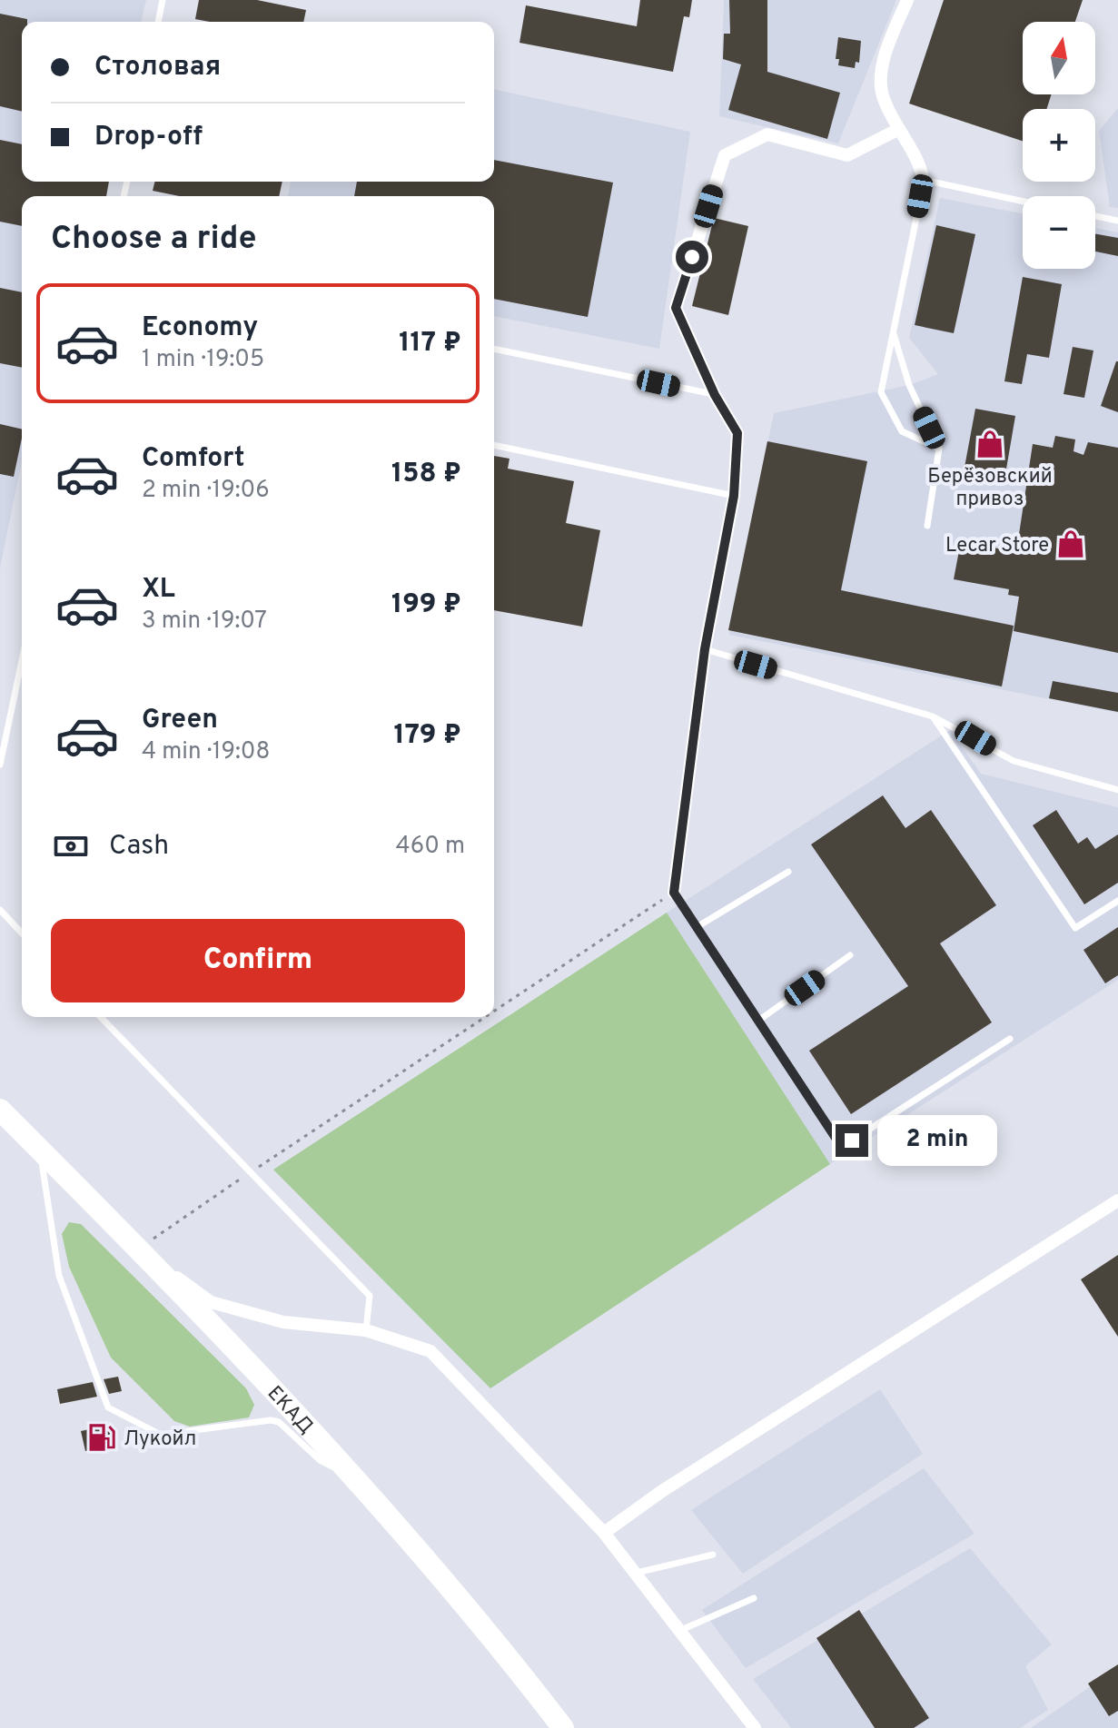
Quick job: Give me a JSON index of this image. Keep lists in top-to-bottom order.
{
  "streets": {
    "highway": ["ЕКАД"]
  },
  "places": {
    "shop": ["Берёзовский привоз", "Lecar Store"],
    "fuel station": ["Лукойл"]
  },
  "north": "top",
  "page": {
    "map_buttons": ["+", "−"],
    "banner": ["Столовая", "Drop-off"],
    "heading": "Choose a ride",
    "list": [
      {
        "name": "Economy",
        "note": "1 min · 19:05",
        "value": "117 ₽"
      },
      {
        "name": "Comfort",
        "note": "2 min · 19:06",
        "value": "158 ₽"
      },
      {
        "name": "XL",
        "note": "3 min · 19:07",
        "value": "199 ₽"
      },
      {
        "name": "Green",
        "note": "4 min · 19:08",
        "value": "179 ₽"
      }
    ],
    "pay": ["Cash", "460 m"],
    "buttons": "Confirm",
    "bubble": "2 min"
  }
}
